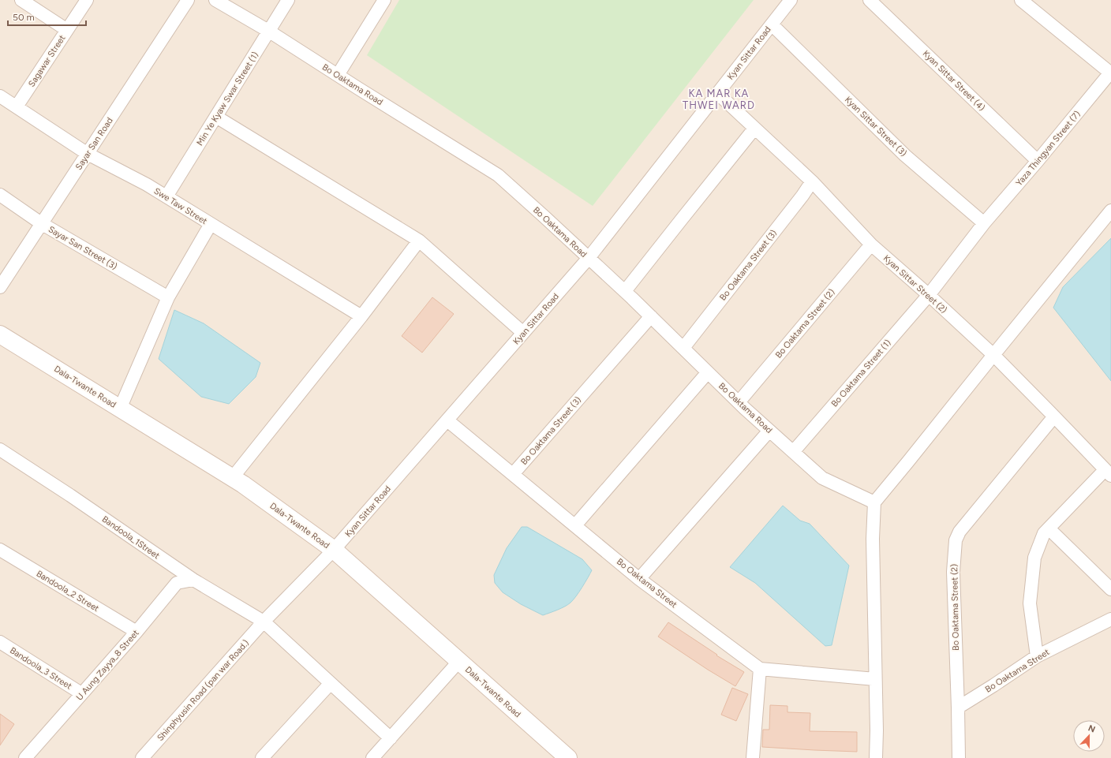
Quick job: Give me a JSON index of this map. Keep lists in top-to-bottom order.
{
  "streets": {
    "main road": ["Dala-Twante Road"],
    "street": [
      "Kyan Sittar Road",
      "Sagawar Street",
      "Kyan Sittar Street (4)",
      "Bo Oaktama Road",
      "Min Ye Kyaw Swar Street (1)",
      "Kyan Sittar Street (3)",
      "Sayar San Road",
      "Yaza Thingyan Street (7)",
      "Swe Taw Street",
      "Sayar San Street (3)",
      "Bo Oaktama Street (3)",
      "Kyan Sittar Street (2)",
      "Bo Oaktama Street (2)",
      "Bo Oaktama Street (1)",
      "Bandoola_1Street",
      "Bo Oaktama Street",
      "Bandoola_2 Street",
      "U Aung Zayya_8 Street",
      "Bandoola_3 Street",
      "Shinphyusin Road (pan war Road.)"
    ]
  },
  "crossings": [
    ["Kyan Sittar Road", "Bo Oaktama Road"],
    ["Kyan Sittar Road", "Kyan Sittar Street (3)"],
    ["Kyan Sittar Road", "Kyan Sittar Street (2)"],
    ["Kyan Sittar Road", "Dala-Twante Road"],
    ["Kyan Sittar Road", "Bandoola_1Street"],
    ["Kyan Sittar Road", "Bo Oaktama Street"],
    ["Kyan Sittar Road", "Shinphyusin Road (pan war Road.)"],
    ["Sagawar Street", "Swe Taw Street"],
    ["Kyan Sittar Street (4)", "Yaza Thingyan Street (7)"],
    ["Bo Oaktama Road", "Min Ye Kyaw Swar Street (1)"],
    ["Bo Oaktama Road", "Bo Oaktama Street (3)"],
    ["Bo Oaktama Road", "Bo Oaktama Street (2)"],
    ["Bo Oaktama Road", "Bo Oaktama Street (1)"],
    ["Min Ye Kyaw Swar Street (1)", "Swe Taw Street"],
    ["Kyan Sittar Street (3)", "Yaza Thingyan Street (7)"],
    ["Sayar San Road", "Swe Taw Street"],
    ["Sayar San Road", "Sayar San Street (3)"],
    ["Yaza Thingyan Street (7)", "Kyan Sittar Street (2)"],
    ["Yaza Thingyan Street (7)", "Bo Oaktama Street (1)"],
    ["Bo Oaktama Street (3)", "Kyan Sittar Street (2)"],
    ["Bo Oaktama Street (3)", "Bo Oaktama Street"],
    ["Kyan Sittar Street (2)", "Bo Oaktama Street (2)"],
    ["Kyan Sittar Street (2)", "Bo Oaktama Street (1)"],
    ["Bo Oaktama Street (2)", "Bo Oaktama Street"],
    ["Bandoola_1Street", "U Aung Zayya_8 Street"],
    ["Bandoola_1Street", "Shinphyusin Road (pan war Road.)"],
    ["Bandoola_2 Street", "U Aung Zayya_8 Street"],
    ["U Aung Zayya_8 Street", "Bandoola_3 Street"]
  ],
  "districts": ["KA MAR KA THWEI WARD"],
  "scale_bar": "50 m",
  "north": "top"
}
